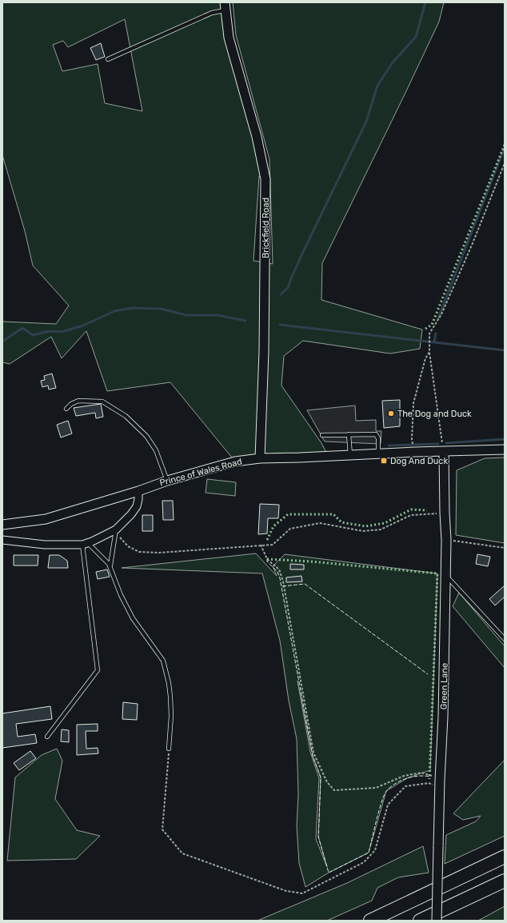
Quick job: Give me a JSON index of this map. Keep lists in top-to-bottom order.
{
  "streets": {
    "street": ["Brickfield Road", "Prince of Wales Road", "Green Lane"]
  },
  "crossings": [
    ["Brickfield Road", "Prince of Wales Road"],
    ["Prince of Wales Road", "Green Lane"]
  ],
  "places": {
    "other": ["The Dog and Duck"],
    "transit": ["Dog And Duck"]
  }
}
